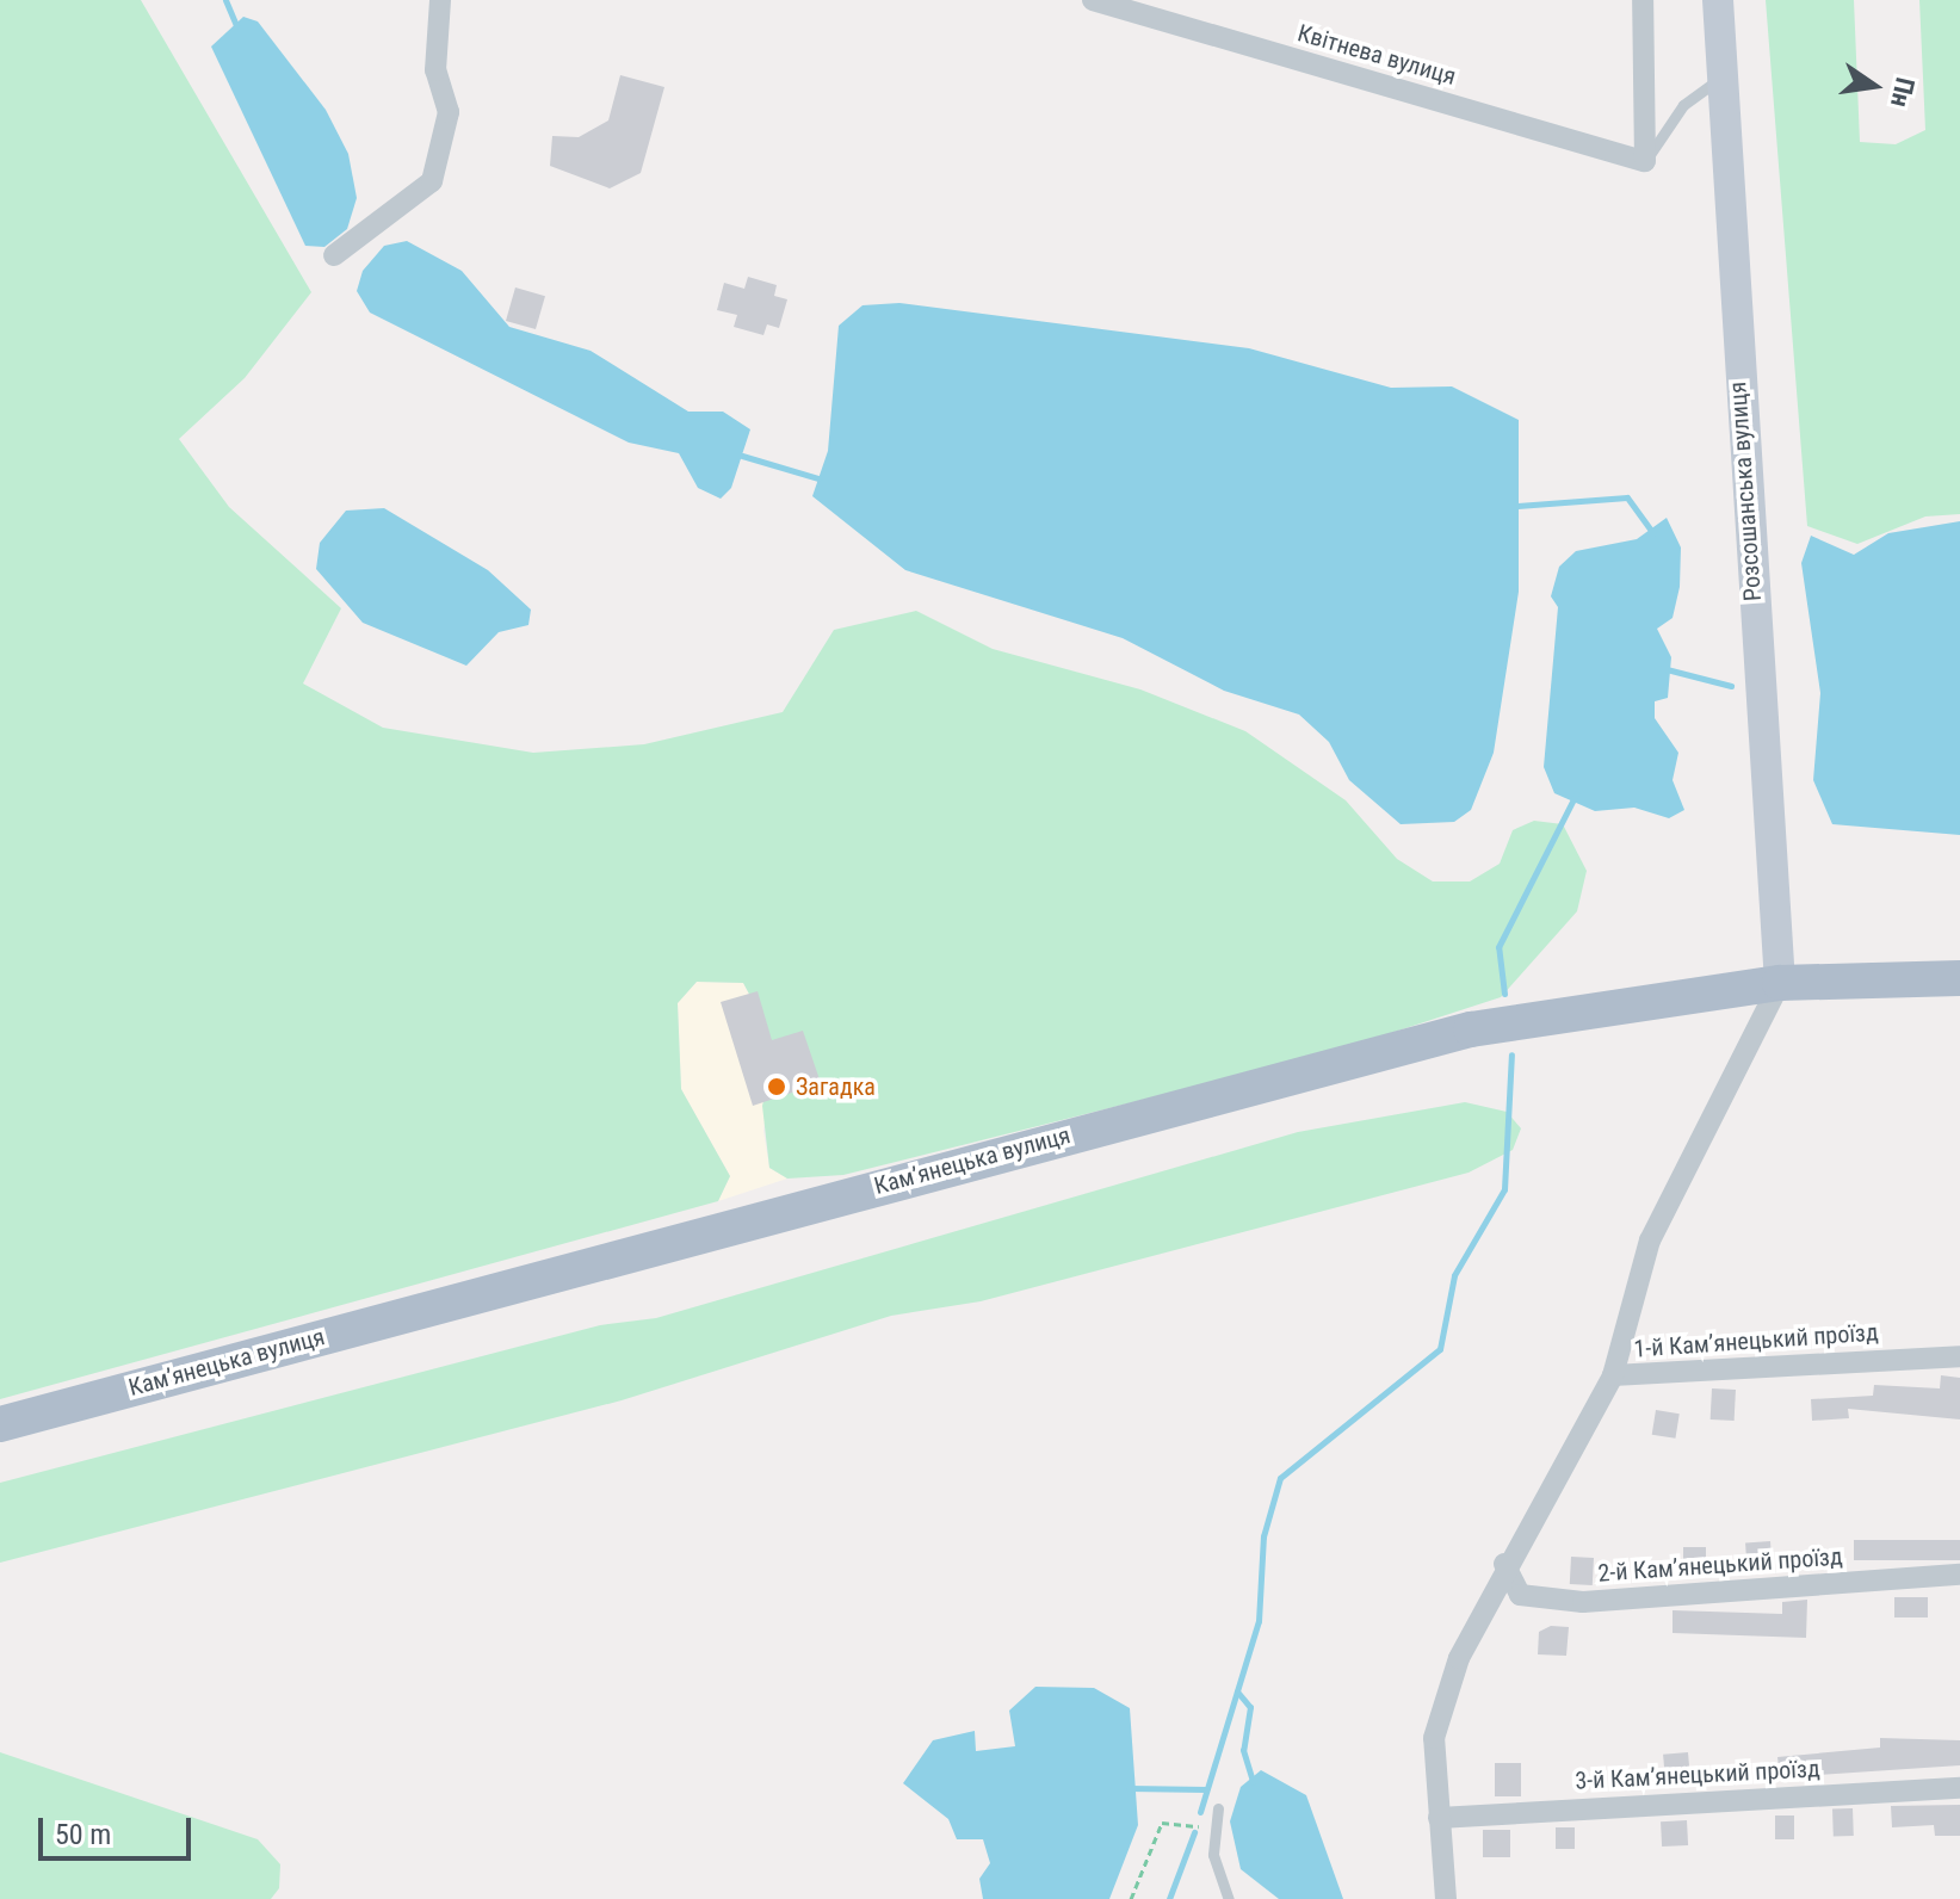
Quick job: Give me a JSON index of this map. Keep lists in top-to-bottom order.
{
  "streets": {
    "main road": ["Камʼянецька вулиця"],
    "street": [
      "Квітнева вулиця",
      "Розсошанська вулиця",
      "1-й Камʼянецький проїзд",
      "2-й Камʼянецький проїзд",
      "3-й Камʼянецький проїзд"
    ]
  },
  "crossings": [
    ["Розсошанська вулиця", "Камʼянецька вулиця"]
  ],
  "places": ["Загадка"],
  "scale_bar": "50 m",
  "north": "right"
}
